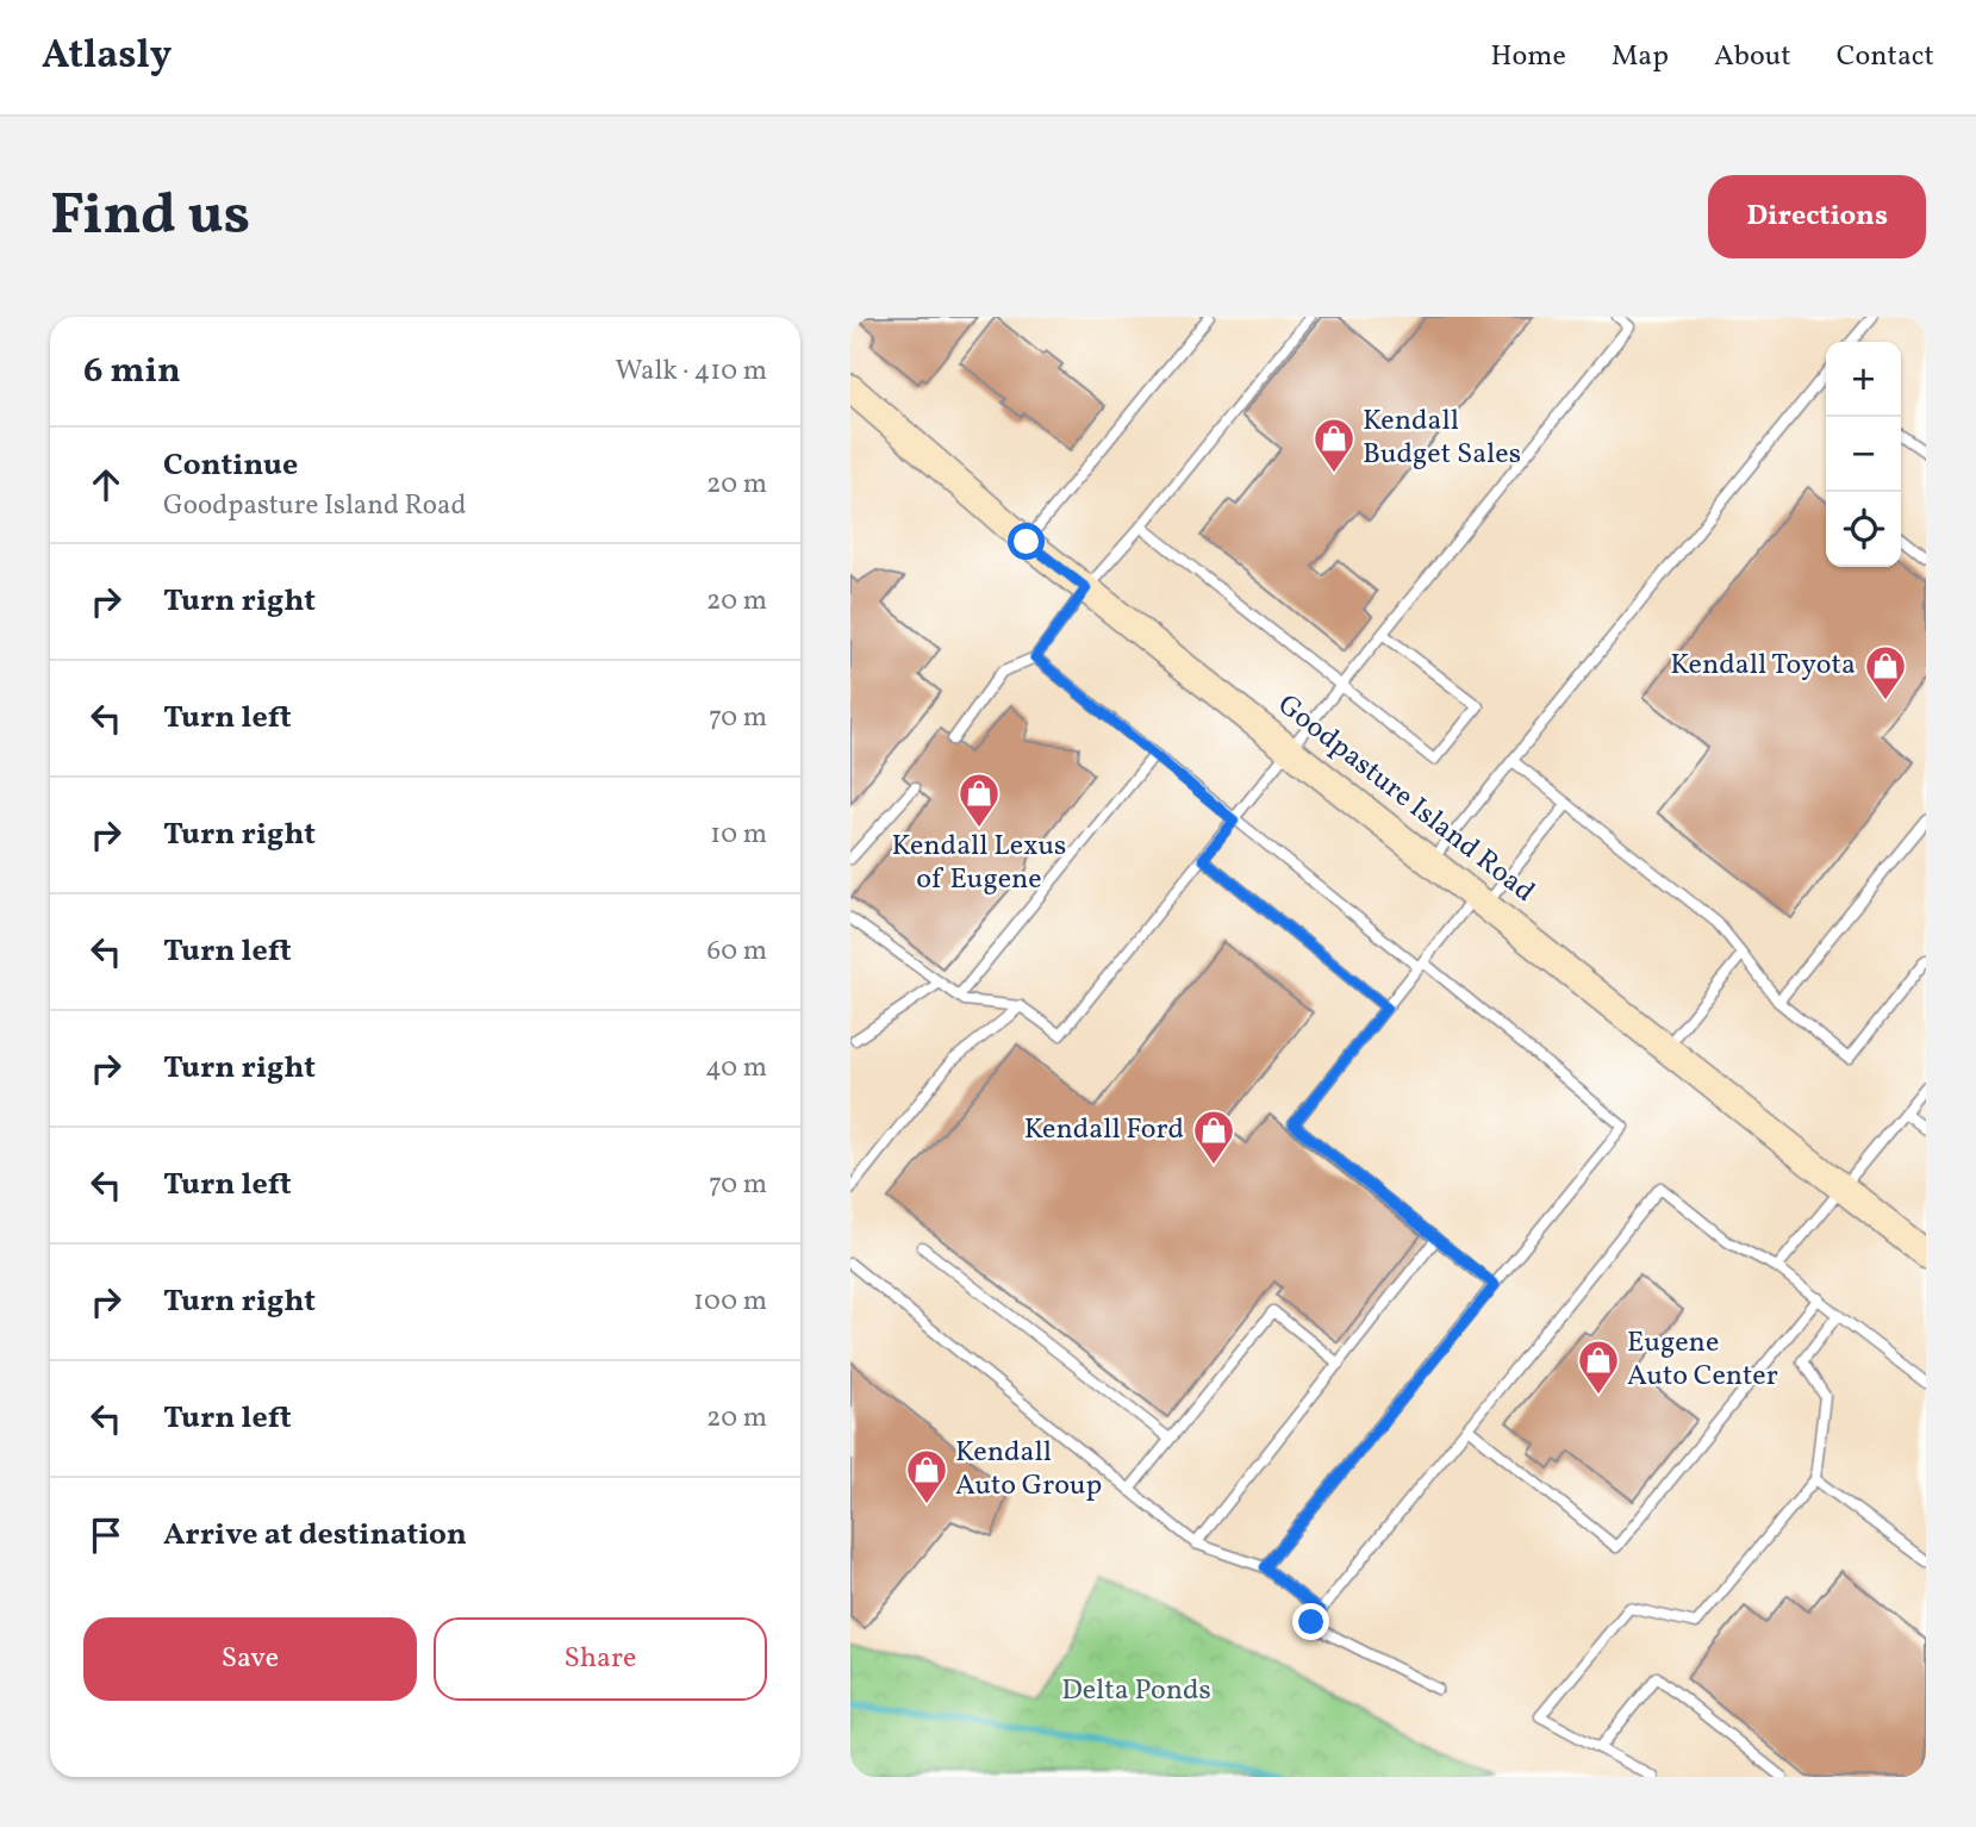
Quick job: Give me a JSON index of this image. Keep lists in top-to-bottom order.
{
  "streets": {
    "main road": ["Goodpasture Island Road"]
  },
  "parks": ["Delta Ponds"],
  "places": {
    "shop": [
      "Kendall Budget Sales",
      "Kendall Toyota",
      "Kendall Lexus of Eugene",
      "Kendall Ford",
      "Eugene Auto Center",
      "Kendall Auto Group"
    ]
  },
  "page": {
    "header": "Atlasly",
    "nav": [
      "Home",
      "Map",
      "About",
      "Contact"
    ],
    "buttons": [
      "Directions",
      ["Save", "Share"]
    ],
    "title": "Find us",
    "heading": ["6 min", "Walk · 410 m"],
    "map_buttons": ["+", "−"],
    "list": [
      ["Continue", "Goodpasture Island Road", "20 m"],
      ["Turn right", "20 m"],
      ["Turn left", "70 m"],
      ["Turn right", "10 m"],
      ["Turn left", "60 m"],
      ["Turn right", "40 m"],
      ["Turn left", "70 m"],
      ["Turn right", "100 m"],
      ["Turn left", "20 m"],
      "Arrive at destination"
    ]
  }
}
